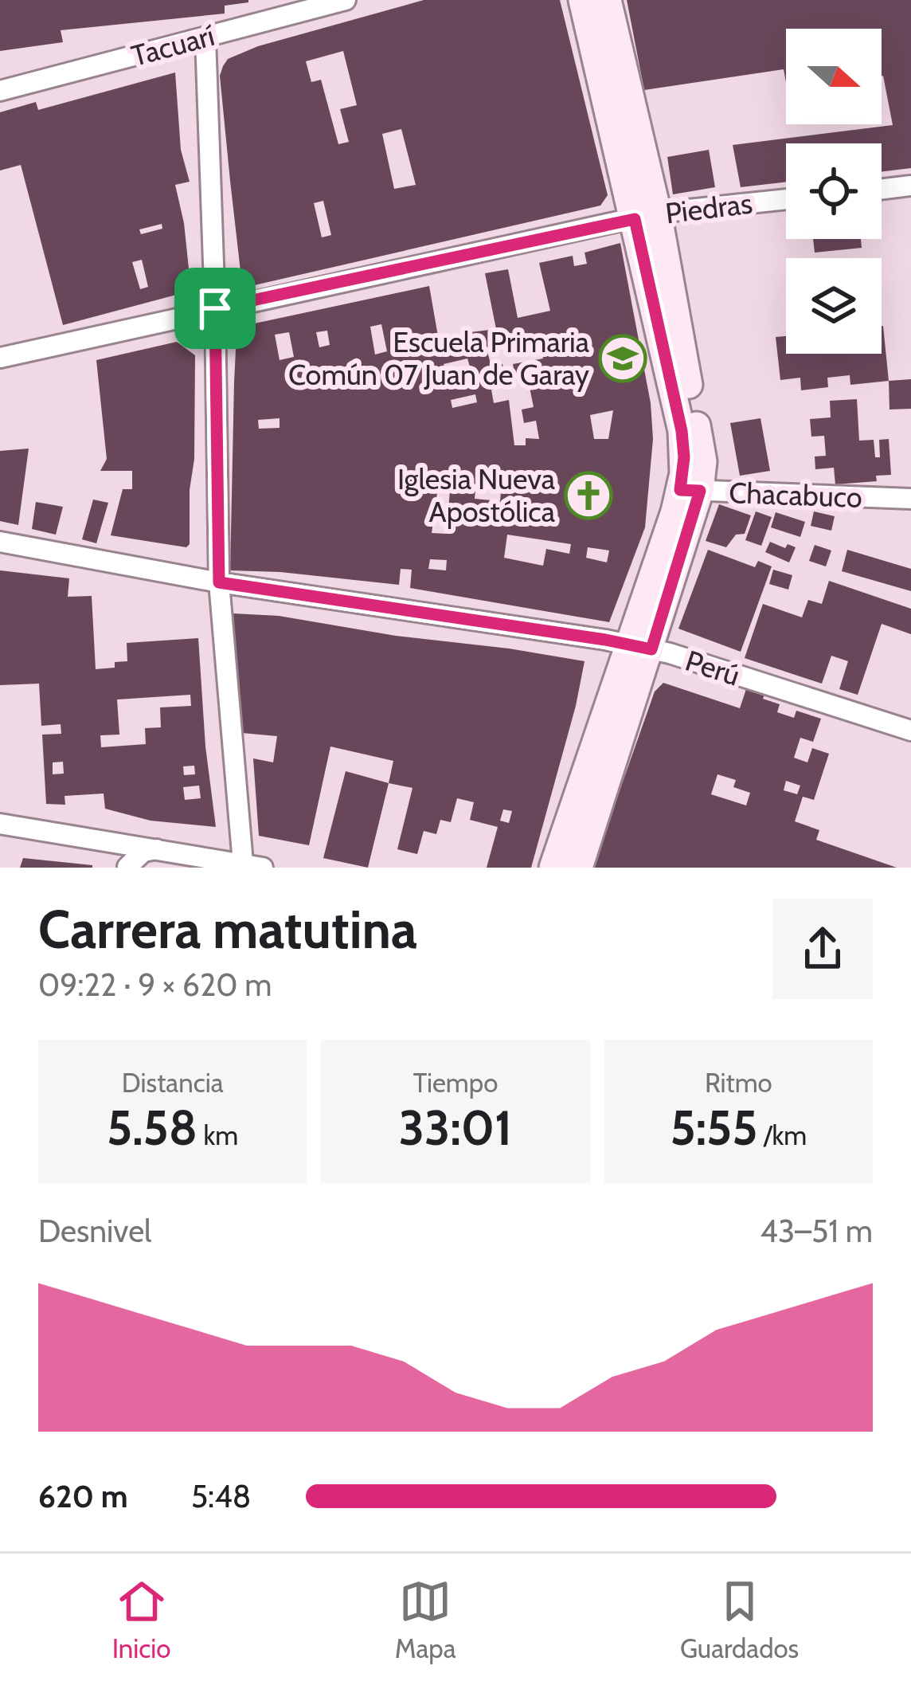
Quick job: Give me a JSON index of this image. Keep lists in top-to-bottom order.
{
  "streets": {
    "street": [
      "Tacuarí",
      "Piedras",
      "Chacabuco",
      "Perú"
    ]
  },
  "places": {
    "school or university": ["Escuela Primaria Común 07 Juan de Garay"],
    "church": ["Iglesia Nueva Apostólica"]
  },
  "north": "right",
  "page": {
    "heading": ["Carrera matutina", "09:22 · 9 × 620 m"],
    "stats": [
      ["Distancia", "5.58 km"],
      ["Tiempo", "33:01"],
      ["Ritmo", "5:55 /km"]
    ],
    "chart": ["Desnivel", "43–51 m"],
    "list": [
      {
        "name": "620 m",
        "note": "5:48"
      }
    ],
    "tabs": ["Inicio", "Mapa", "Guardados"]
  }
}
